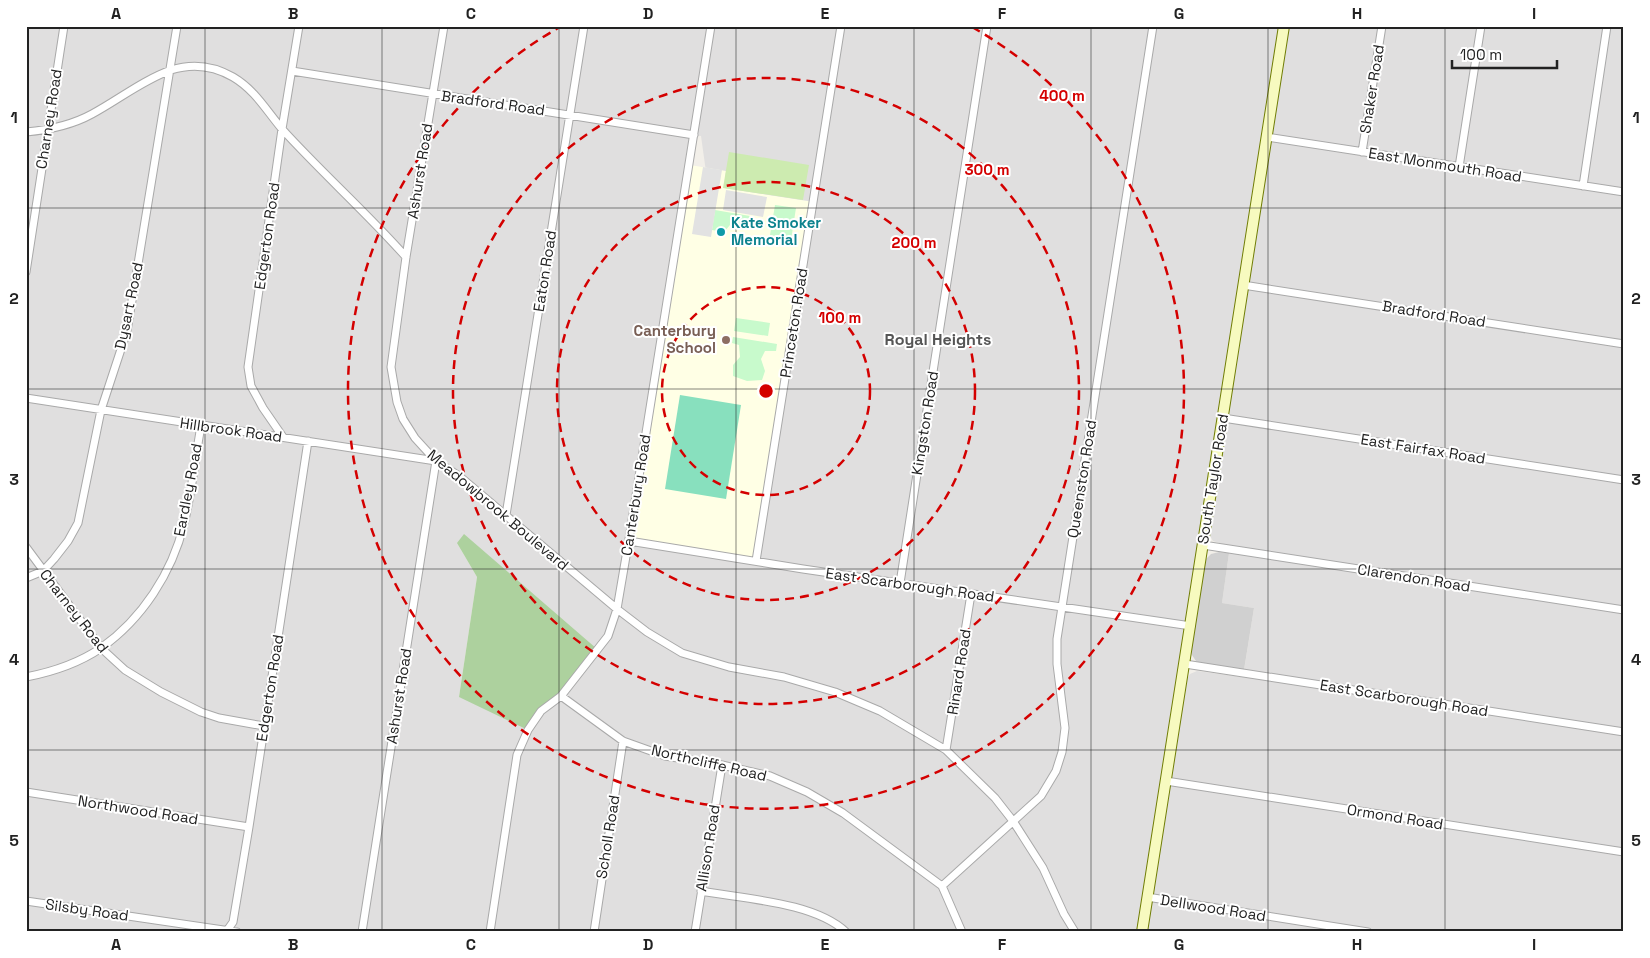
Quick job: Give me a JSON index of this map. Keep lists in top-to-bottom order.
{
  "streets": {
    "main road": ["South Taylor Road"],
    "street": [
      "Shaker Road",
      "Bradford Road",
      "Charney Road",
      "East Monmouth Road",
      "Ashurst Road",
      "Edgerton Road",
      "Eaton Road",
      "Dysart Road",
      "Princeton Road",
      "Kingston Road",
      "Hillbrook Road",
      "East Fairfax Road",
      "Queenston Road",
      "Eardley Road",
      "Canterbury Road",
      "Meadowbrook Boulevard",
      "Clarendon Road",
      "East Scarborough Road",
      "Rinard Road",
      "Northcliffe Road",
      "Northwood Road",
      "Ormond Road",
      "Scholl Road",
      "Allison Road",
      "Dellwood Road",
      "Silsby Road"
    ]
  },
  "crossings": [
    ["Shaker Road", "East Monmouth Road"],
    ["Bradford Road", "Ashurst Road"],
    ["Bradford Road", "Edgerton Road"],
    ["Bradford Road", "Eaton Road"],
    ["Bradford Road", "South Taylor Road"],
    ["Bradford Road", "Canterbury Road"],
    ["Charney Road", "Edgerton Road"],
    ["Charney Road", "Dysart Road"],
    ["Charney Road", "Eardley Road"],
    ["East Monmouth Road", "South Taylor Road"],
    ["Ashurst Road", "Hillbrook Road"],
    ["Ashurst Road", "Meadowbrook Boulevard"],
    ["Edgerton Road", "Hillbrook Road"],
    ["Edgerton Road", "Northwood Road"],
    ["Edgerton Road", "Silsby Road"],
    ["Eaton Road", "Meadowbrook Boulevard"],
    ["Dysart Road", "Hillbrook Road"],
    ["Princeton Road", "East Scarborough Road"],
    ["Kingston Road", "East Scarborough Road"],
    ["Hillbrook Road", "Eardley Road"],
    ["Hillbrook Road", "Meadowbrook Boulevard"],
    ["East Fairfax Road", "South Taylor Road"],
    ["Queenston Road", "Meadowbrook Boulevard"],
    ["Queenston Road", "East Scarborough Road"],
    ["Queenston Road", "Northcliffe Road"],
    ["South Taylor Road", "Clarendon Road"],
    ["South Taylor Road", "East Scarborough Road"],
    ["South Taylor Road", "Ormond Road"],
    ["South Taylor Road", "Dellwood Road"],
    ["Canterbury Road", "Meadowbrook Boulevard"],
    ["Canterbury Road", "East Scarborough Road"],
    ["Canterbury Road", "Northcliffe Road"],
    ["Meadowbrook Boulevard", "Rinard Road"],
    ["East Scarborough Road", "Rinard Road"],
    ["Northcliffe Road", "Scholl Road"],
    ["Northcliffe Road", "Allison Road"]
  ],
  "districts": ["Royal Heights"],
  "places": ["Kate Smoker Memorial", "Canterbury School"],
  "scale_bar": "100 m",
  "grid": {
    "columns": [
      "A",
      "B",
      "C",
      "D",
      "E",
      "F",
      "G",
      "H",
      "I"
    ],
    "rows": [
      "1",
      "2",
      "3",
      "4",
      "5"
    ]
  },
  "rings": [
    "400 m",
    "300 m",
    "200 m",
    "100 m"
  ]
}
